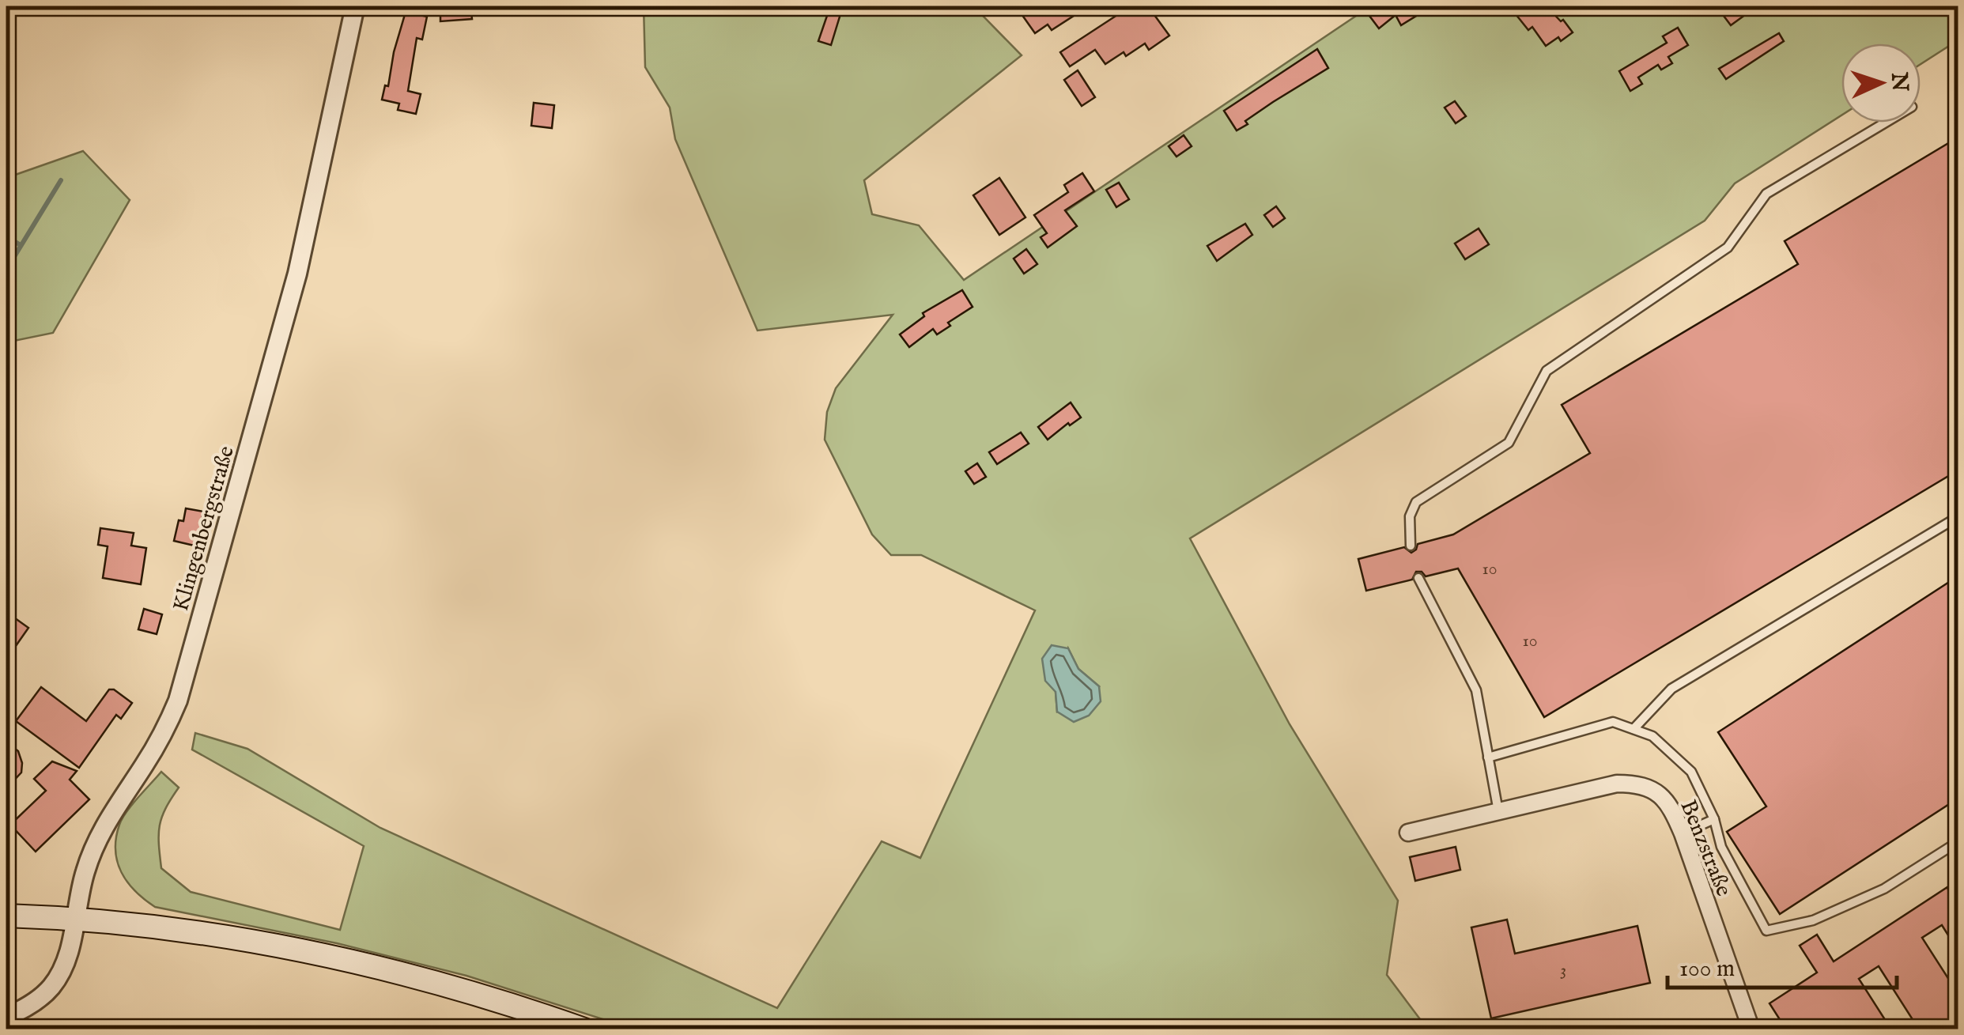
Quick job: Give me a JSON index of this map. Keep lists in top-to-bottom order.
{
  "streets": {
    "street": ["Klingenbergstraße", "Benzstraße"]
  },
  "house_numbers": ["10", "10", "3"],
  "scale_bar": "100 m",
  "north": "right"
}
